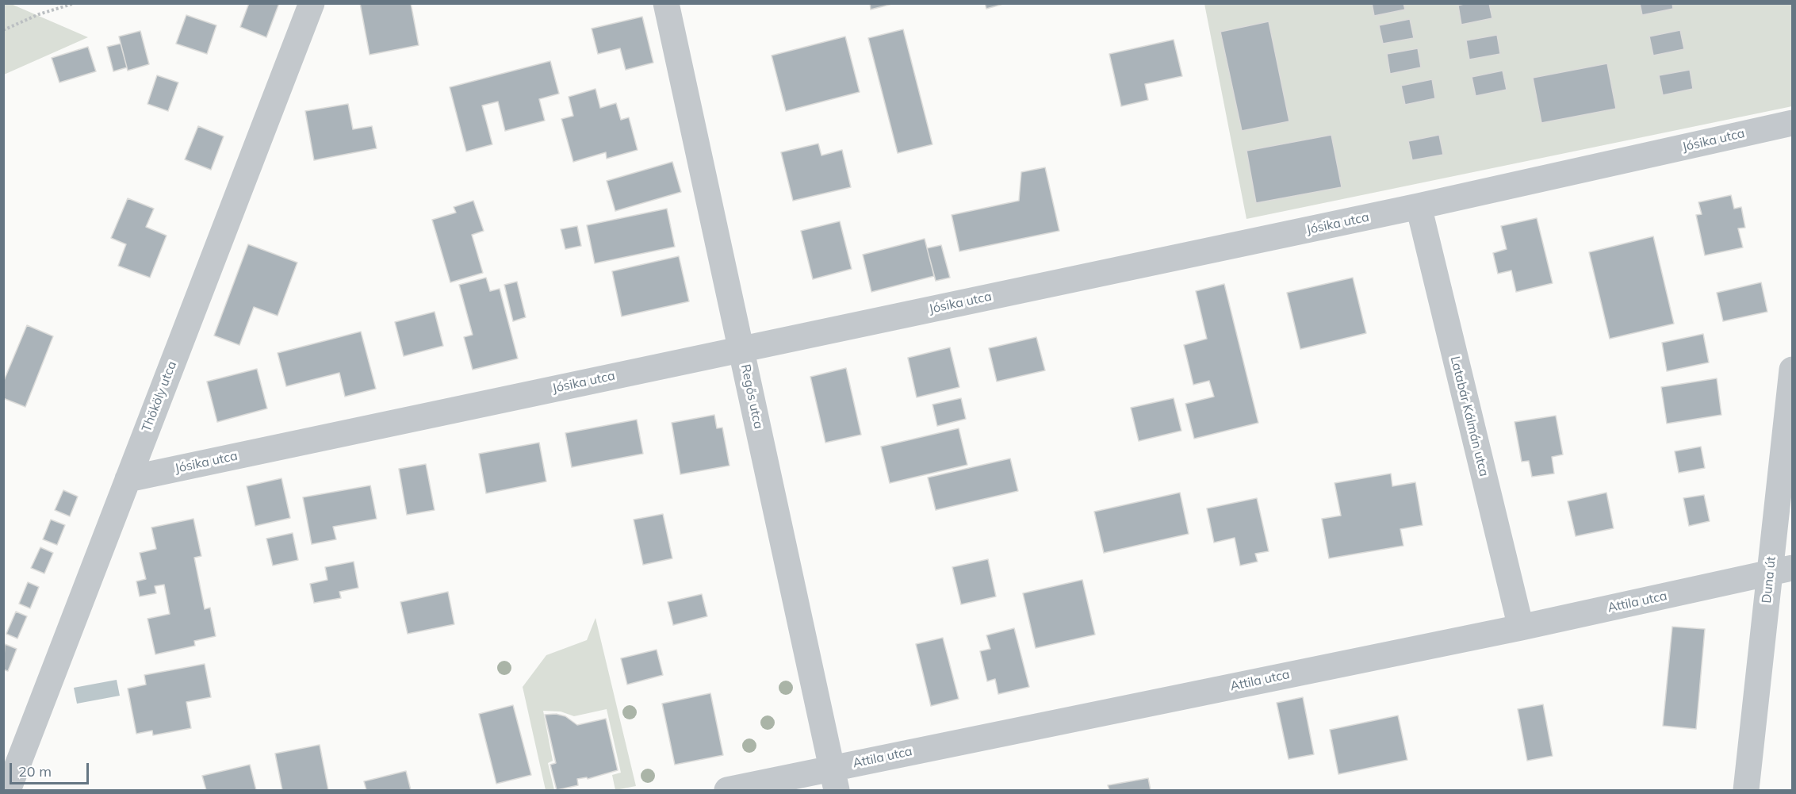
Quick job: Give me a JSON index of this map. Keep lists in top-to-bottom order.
{
  "streets": {
    "street": [
      "Jósika utca",
      "Thököly utca",
      "Regős utca",
      "Latabár Kálmán utca",
      "Duna út",
      "Attila utca"
    ]
  },
  "crossings": [
    ["Jósika utca", "Thököly utca"],
    ["Jósika utca", "Regős utca"],
    ["Jósika utca", "Latabár Kálmán utca"],
    ["Regős utca", "Attila utca"],
    ["Latabár Kálmán utca", "Attila utca"],
    ["Duna út", "Attila utca"]
  ],
  "scale_bar": "20 m"
}
